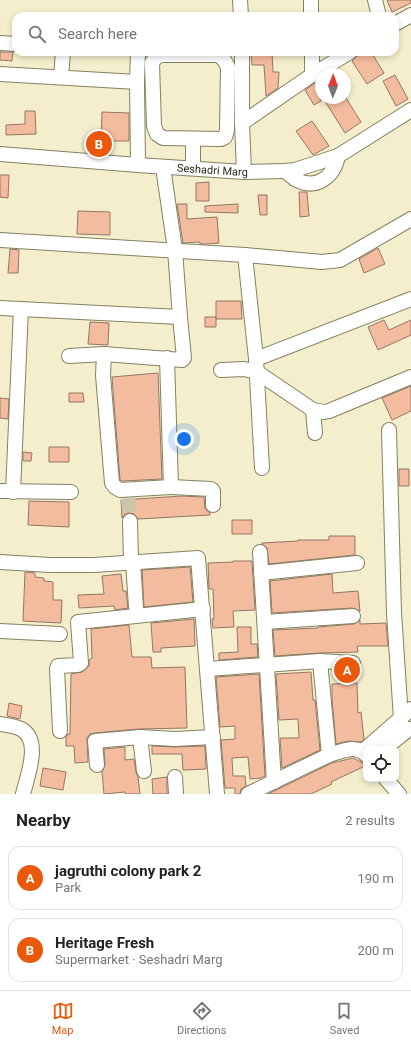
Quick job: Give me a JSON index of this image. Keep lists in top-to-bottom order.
{
  "streets": {
    "street": ["Seshadri Marg"]
  },
  "north": "top",
  "page": {
    "search": "Search here",
    "pins": ["B", "A"],
    "heading": ["Nearby", "2 results"],
    "list": [
      {
        "mark": "A",
        "name": "jagruthi colony park 2",
        "note": "Park",
        "value": "190 m"
      },
      {
        "mark": "B",
        "name": "Heritage Fresh",
        "note": "Supermarket · Seshadri Marg",
        "value": "200 m"
      }
    ],
    "nav": ["Map", "Directions", "Saved"]
  }
}
